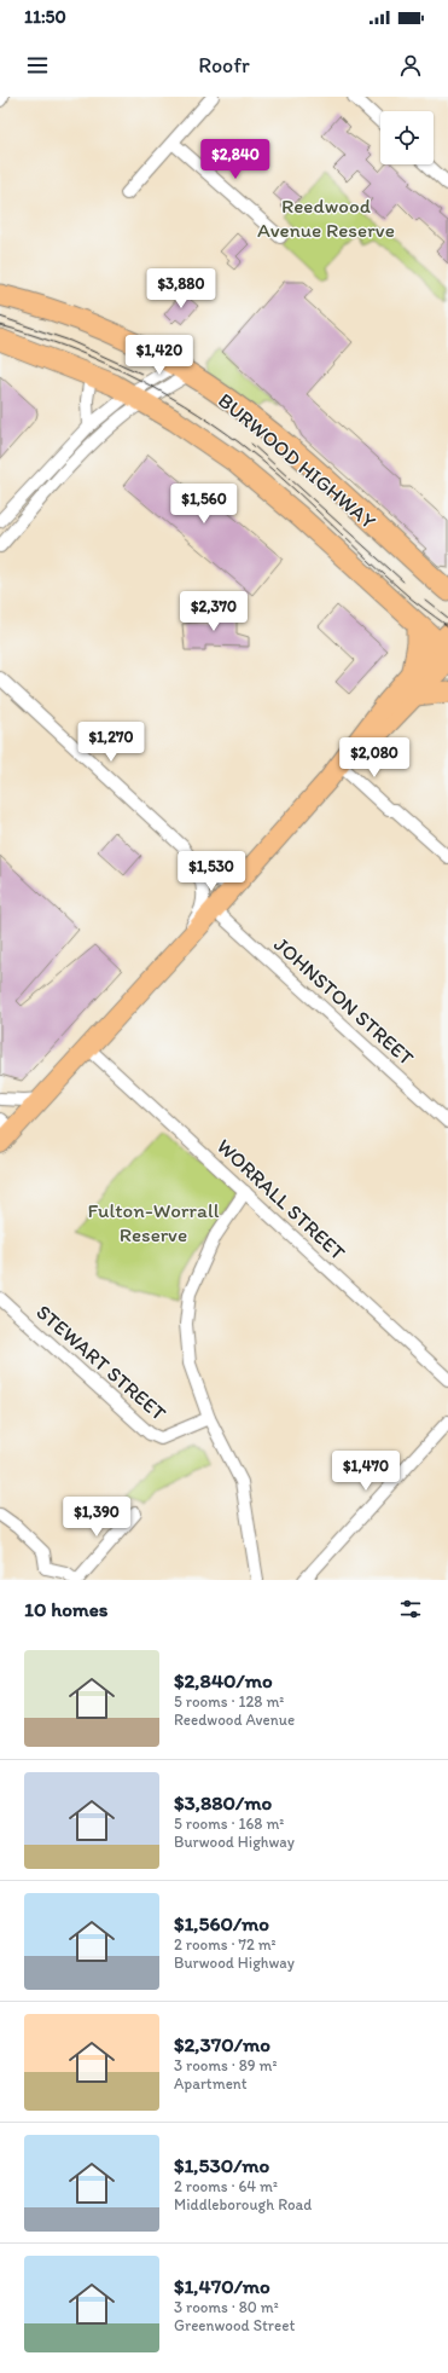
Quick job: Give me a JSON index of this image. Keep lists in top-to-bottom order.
{
  "streets": {
    "highway": ["BURWOOD HIGHWAY"],
    "street": ["JOHNSTON STREET", "WORRALL STREET", "STEWART STREET"]
  },
  "parks": ["Reedwood Avenue Reserve", "Fulton-Worrall Reserve"],
  "page": {
    "status": "11:50",
    "header": "Roofr",
    "price": [
      "$2,840",
      "$3,880",
      "$1,420",
      "$1,560",
      "$2,370",
      "$1,270",
      "$2,080",
      "$1,530",
      "$1,470",
      "$1,390"
    ],
    "heading": "10 homes",
    "list": [
      {
        "name": "$2,840/mo",
        "note": "5 rooms · 128 m² · Reedwood Avenue"
      },
      {
        "name": "$3,880/mo",
        "note": "5 rooms · 168 m² · Burwood Highway"
      },
      {
        "name": "$1,560/mo",
        "note": "2 rooms · 72 m² · Burwood Highway"
      },
      {
        "name": "$2,370/mo",
        "note": "3 rooms · 89 m² · Apartment"
      },
      {
        "name": "$1,530/mo",
        "note": "2 rooms · 64 m² · Middleborough Road"
      },
      {
        "name": "$1,470/mo",
        "note": "3 rooms · 80 m² · Greenwood Street"
      }
    ]
  }
}
